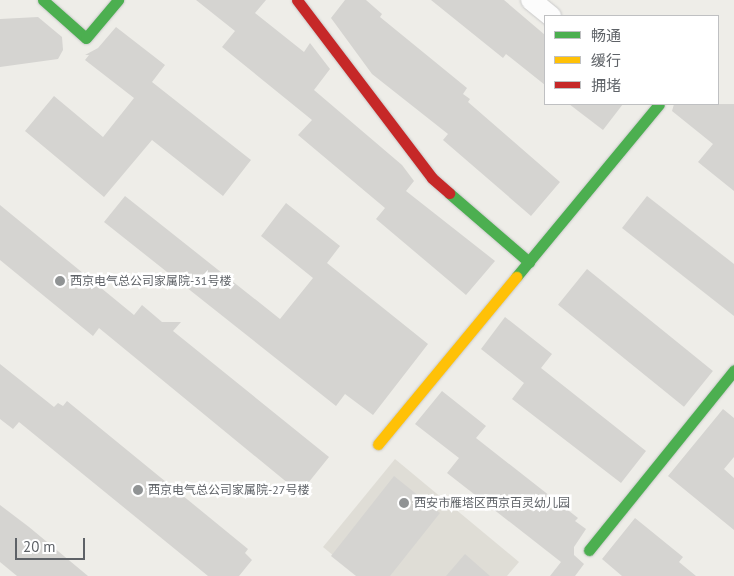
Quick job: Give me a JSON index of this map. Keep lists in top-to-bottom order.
{
  "places": ["西京电气总公司家属院-31号楼", "西京电气总公司家属院-27号楼", "西安市雁塔区西京百灵幼儿园"],
  "legend": ["畅通", "缓行", "拥堵"],
  "scale_bar": "20 m"
}
